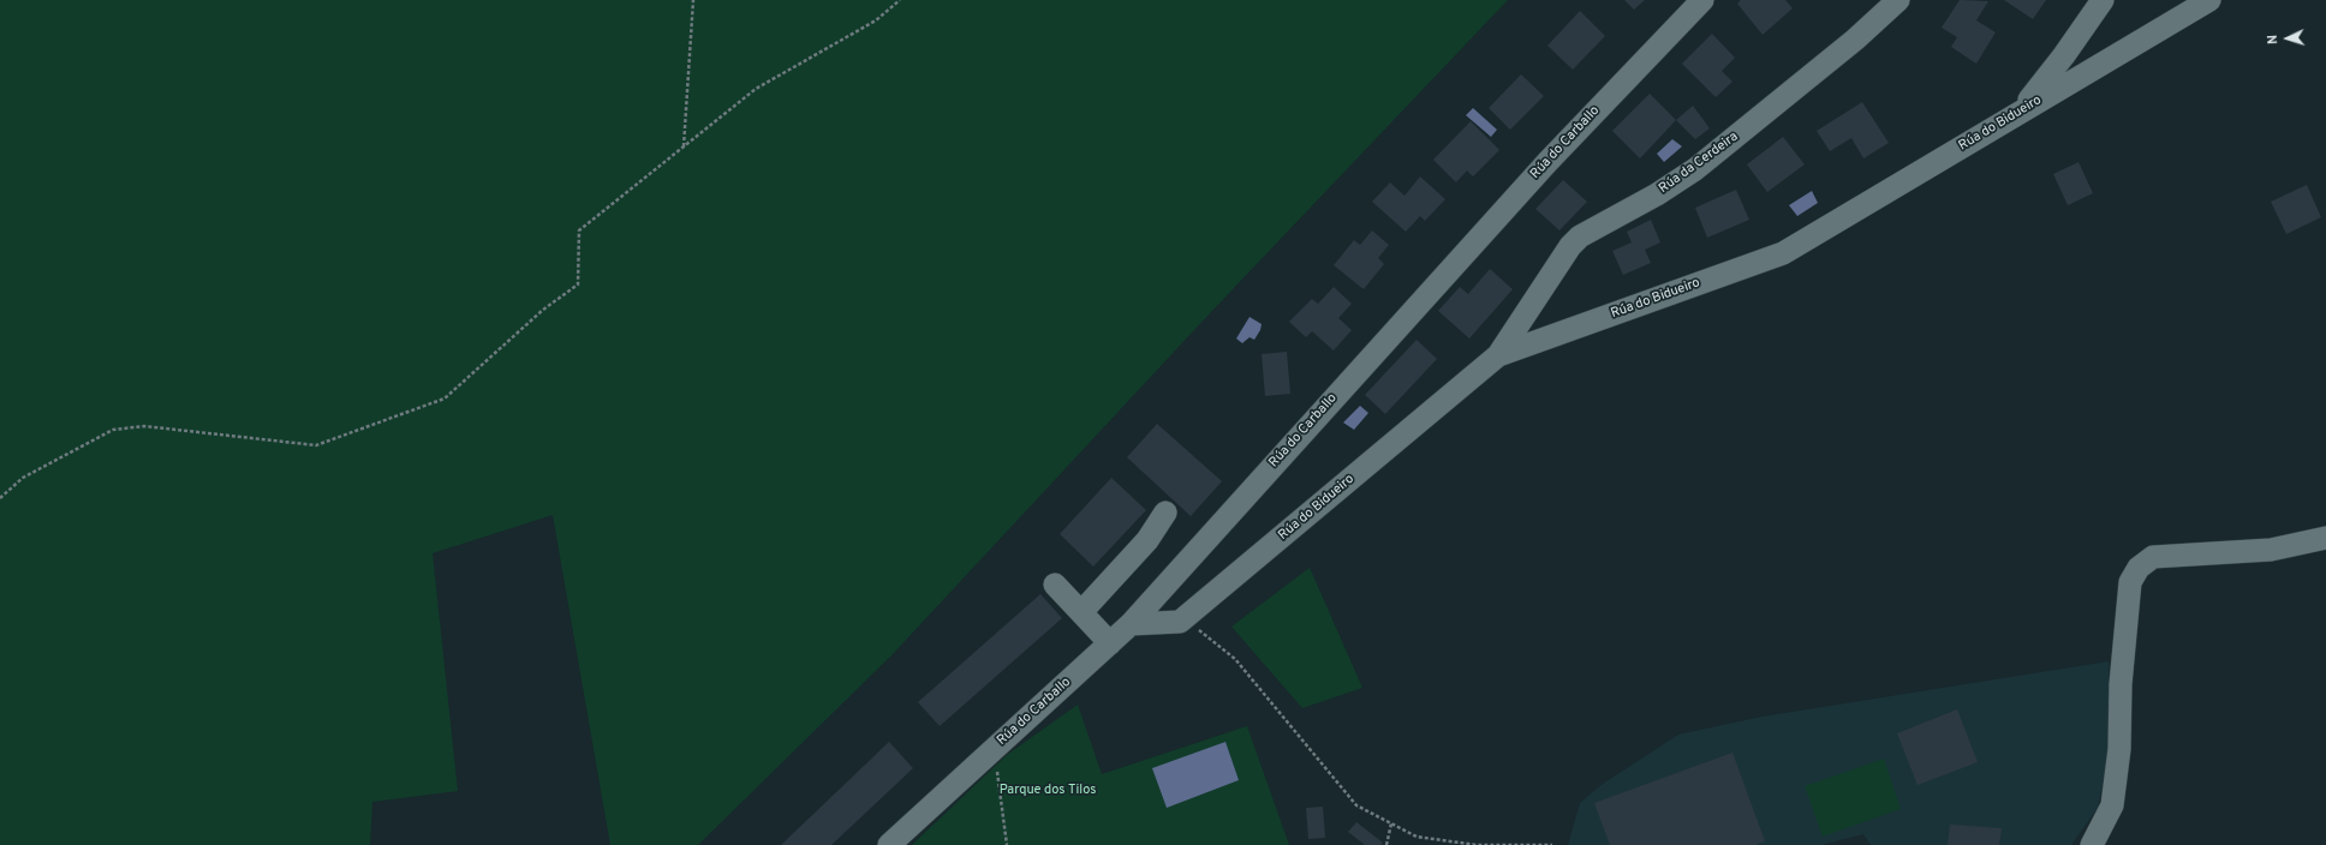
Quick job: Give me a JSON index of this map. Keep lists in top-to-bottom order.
{
  "streets": {
    "street": ["Rúa do Bidueiro", "Rúa do Carballo", "Rúa da Cerdeira"]
  },
  "crossings": [
    ["Rúa do Bidueiro", "Rúa do Carballo"],
    ["Rúa do Bidueiro", "Rúa da Cerdeira"]
  ],
  "parks": ["Parque dos Tilos"],
  "north": "left"
}
